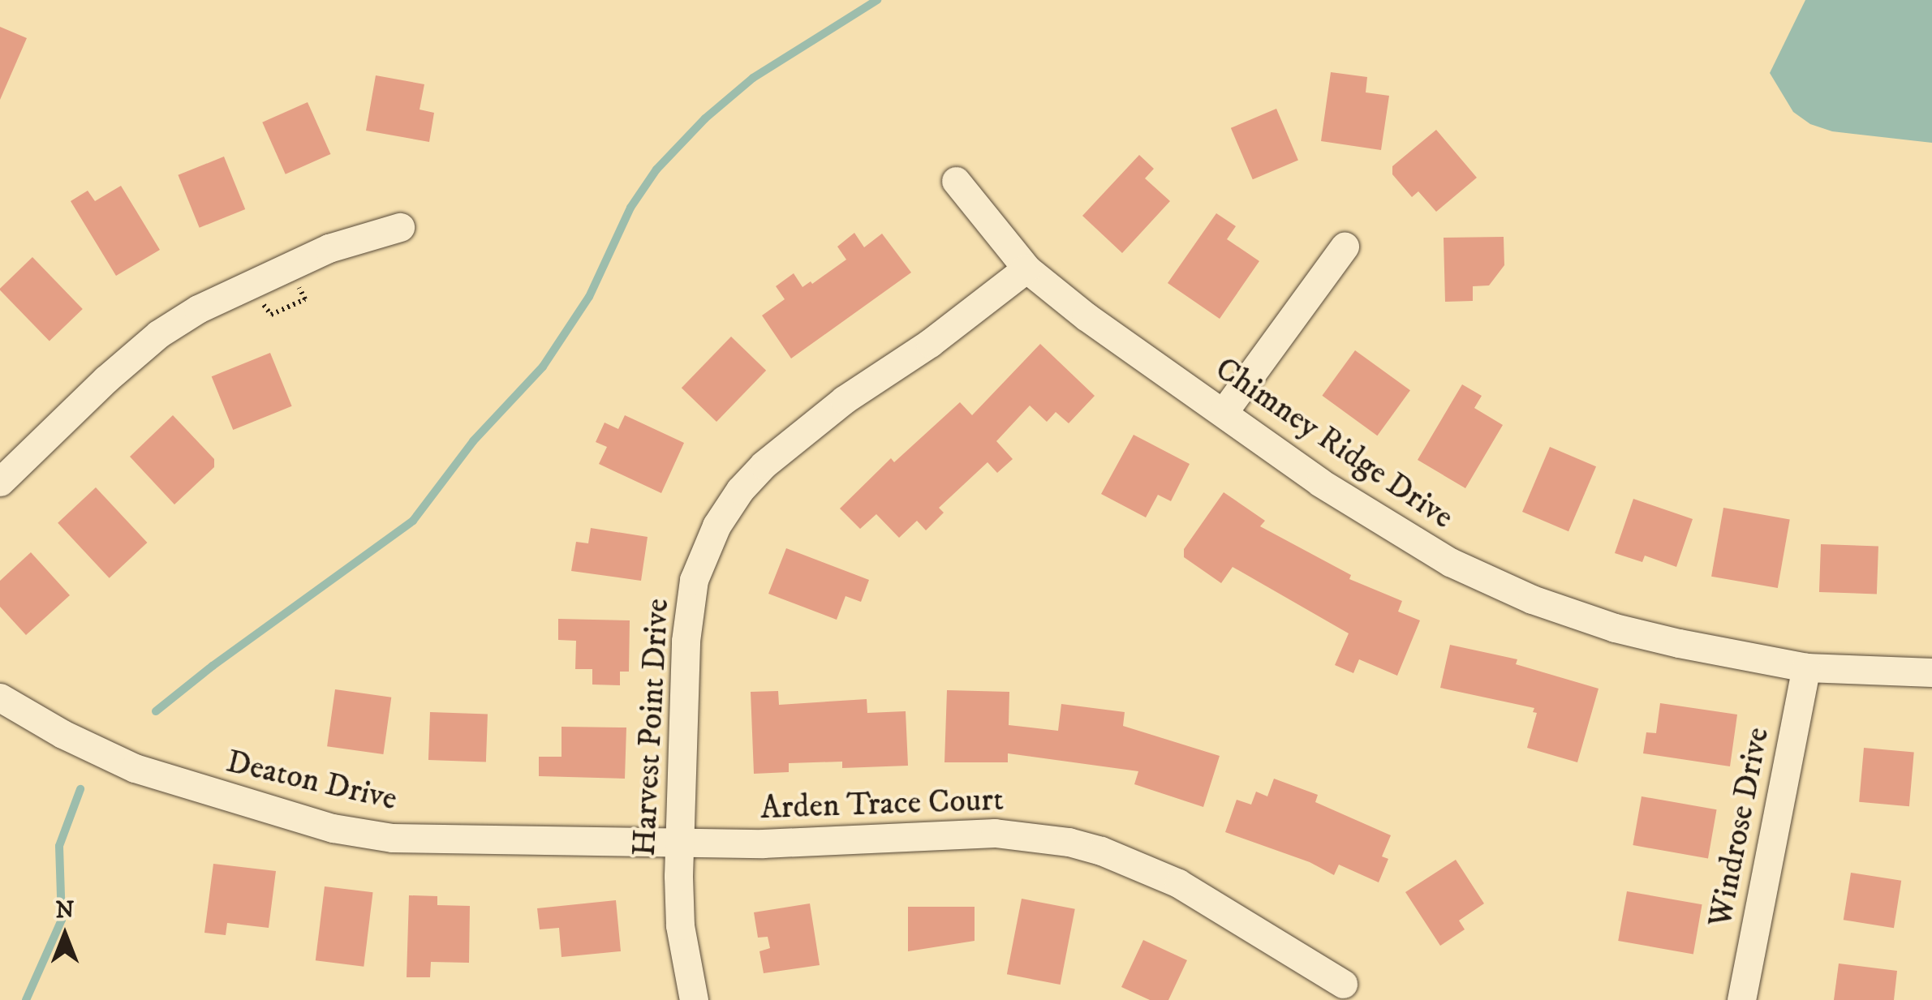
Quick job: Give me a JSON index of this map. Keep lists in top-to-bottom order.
{
  "streets": {
    "street": [
      "Chimney Ridge Drive",
      "Harvest Point Drive",
      "Deaton Drive",
      "Arden Trace Court",
      "Windrose Drive"
    ]
  },
  "crossings": [
    ["Chimney Ridge Drive", "Harvest Point Drive"],
    ["Chimney Ridge Drive", "Windrose Drive"],
    ["Harvest Point Drive", "Deaton Drive"],
    ["Harvest Point Drive", "Arden Trace Court"],
    ["Deaton Drive", "Arden Trace Court"]
  ],
  "north": "top"
}
